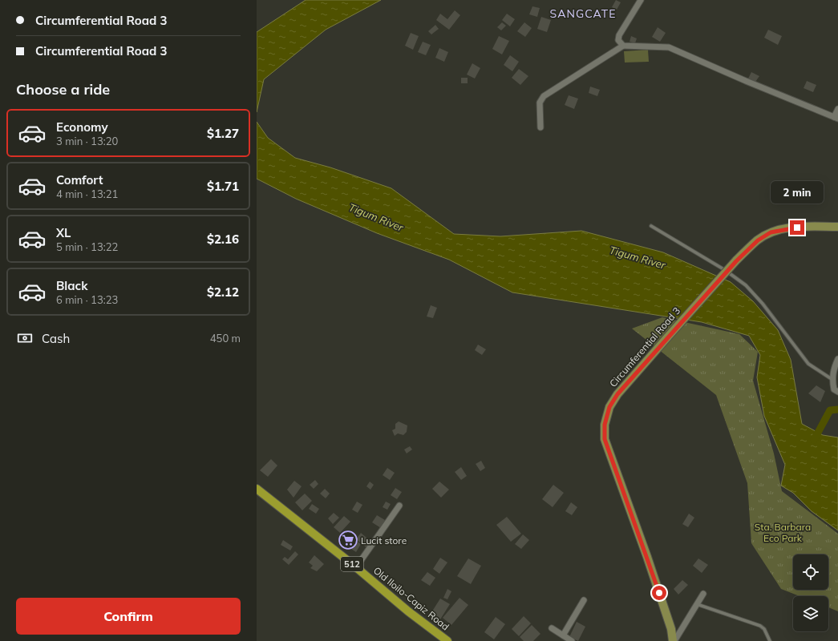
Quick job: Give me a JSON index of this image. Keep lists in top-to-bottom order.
{
  "streets": {
    "main road": ["Circumferential Road 3", "512", "Old Iloilo-Capiz Road"]
  },
  "districts": ["SANGCATE"],
  "water": ["Tigum River"],
  "parks": ["Sta. Barbara Eco Park"],
  "places": {
    "supermarket": ["Lucit store"]
  },
  "page": {
    "banner": ["Circumferential Road 3", "Circumferential Road 3"],
    "heading": "Choose a ride",
    "list": [
      {
        "name": "Economy",
        "note": "3 min · 13:20",
        "value": "$1.27"
      },
      {
        "name": "Comfort",
        "note": "4 min · 13:21",
        "value": "$1.71"
      },
      {
        "name": "XL",
        "note": "5 min · 13:22",
        "value": "$2.16"
      },
      {
        "name": "Black",
        "note": "6 min · 13:23",
        "value": "$2.12"
      }
    ],
    "bubble": "2 min",
    "pay": ["Cash", "450 m"],
    "buttons": "Confirm"
  }
}
